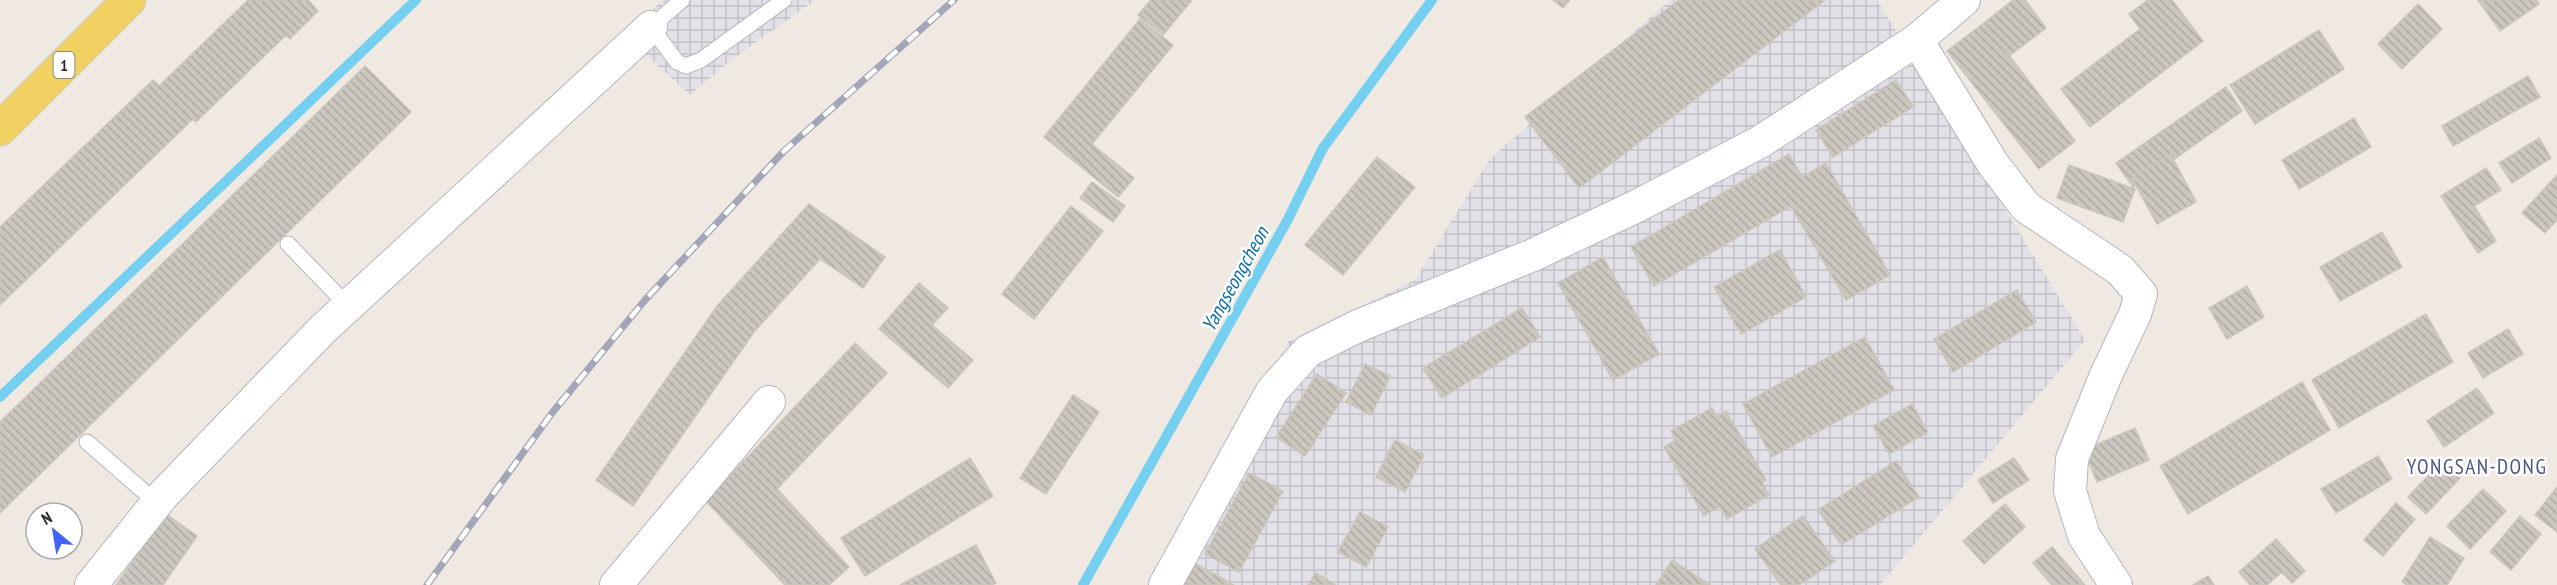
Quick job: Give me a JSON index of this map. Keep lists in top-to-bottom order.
{
  "streets": {
    "main road": ["1"]
  },
  "districts": ["YONGSAN-DONG"],
  "water": ["Yangseongcheon"],
  "north": "top left"
}
